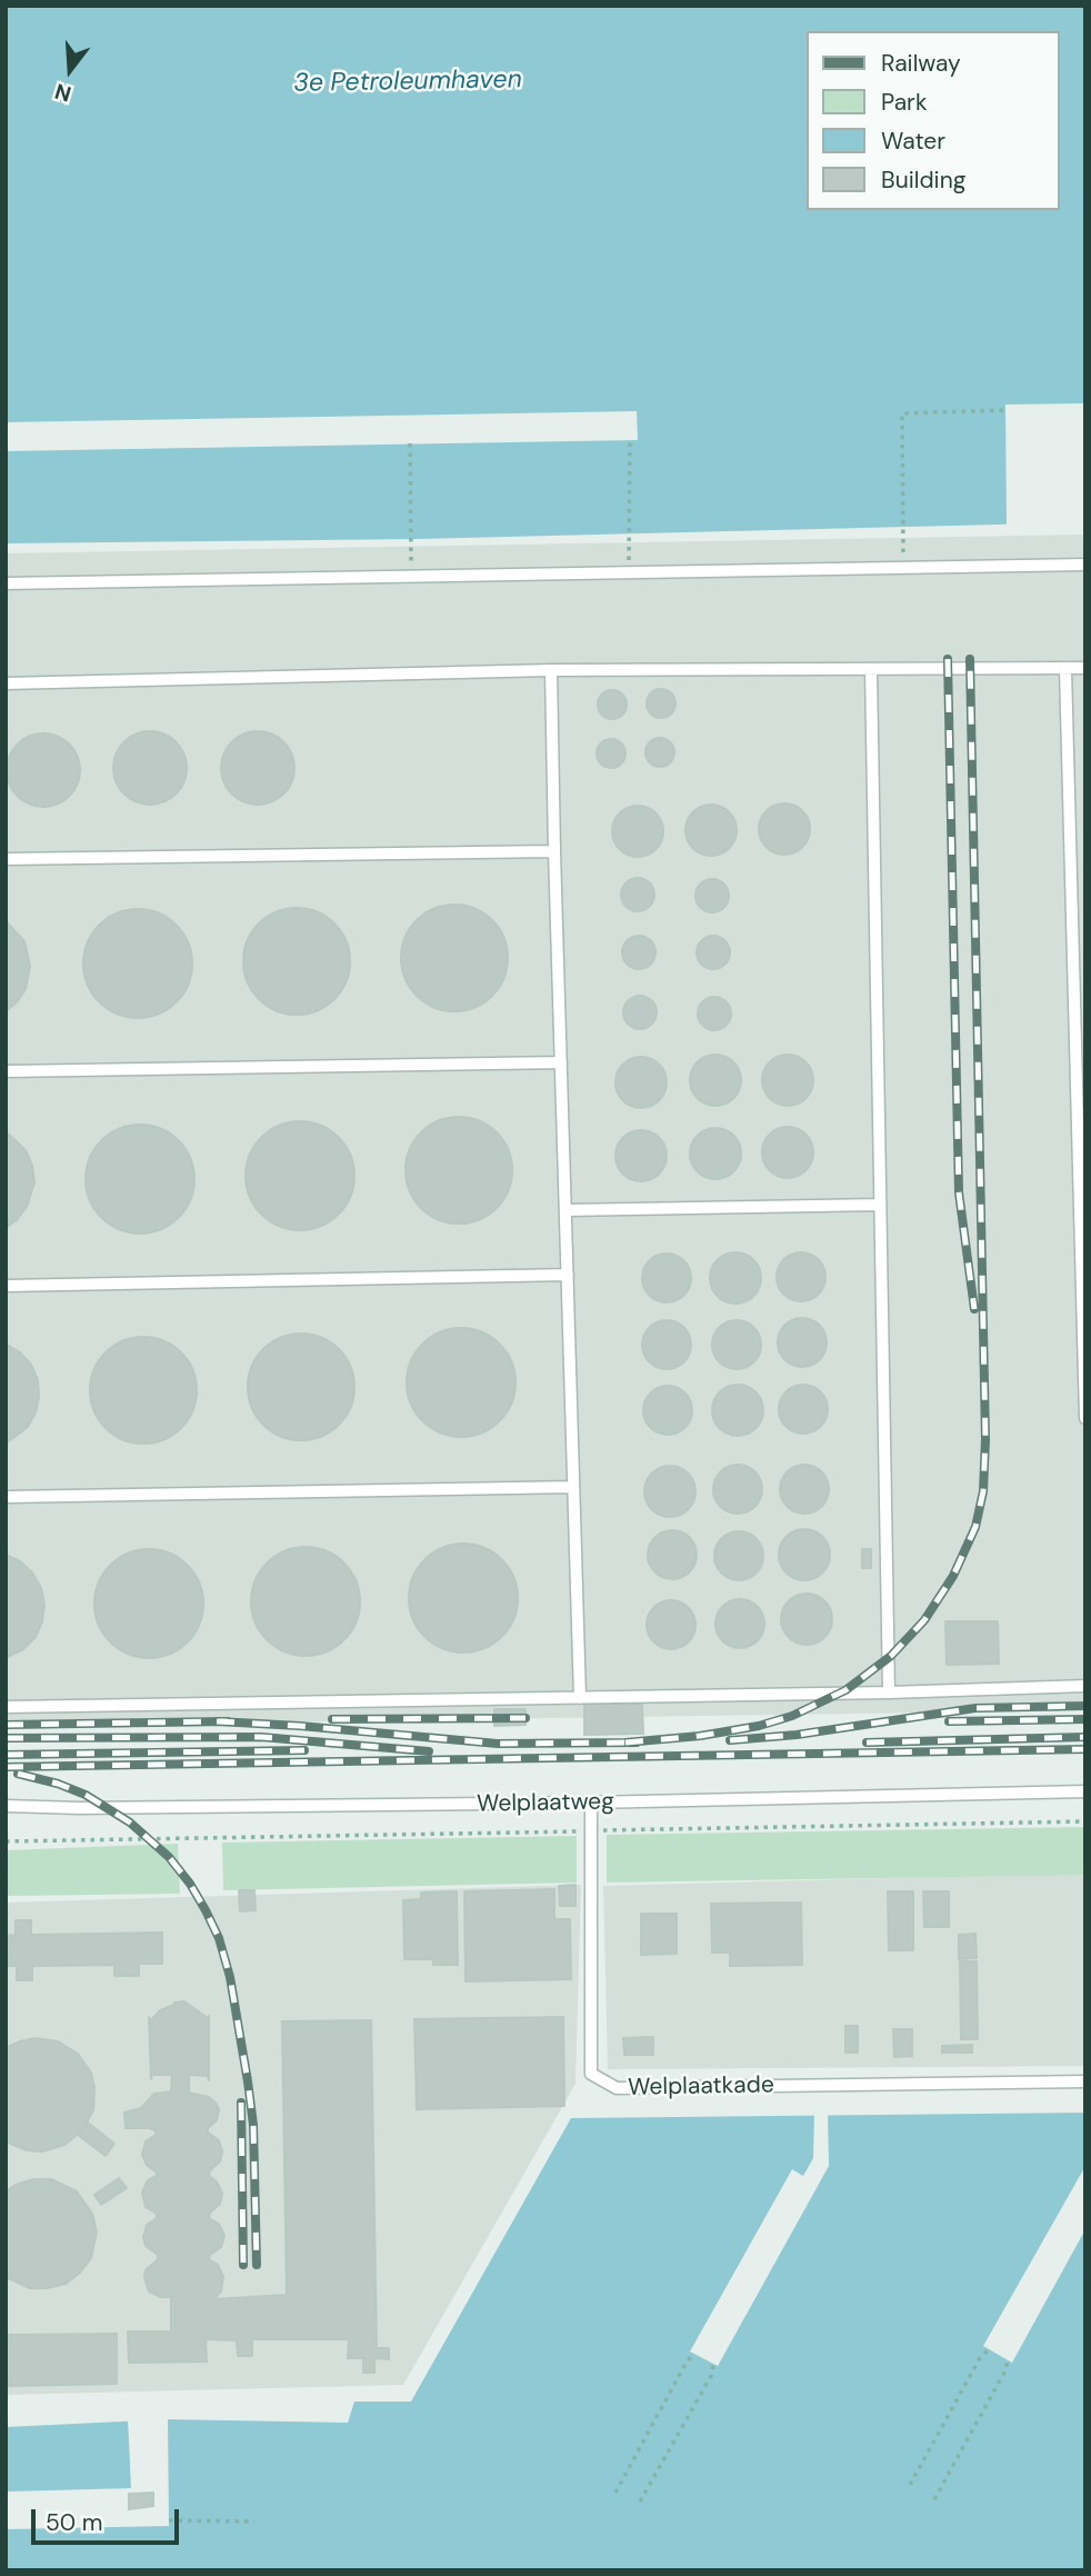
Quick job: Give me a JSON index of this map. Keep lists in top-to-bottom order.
{
  "streets": {
    "lane": ["Welplaatweg", "Welplaatkade"]
  },
  "crossings": [
    ["Welplaatweg", "Welplaatkade"]
  ],
  "water": ["3e Petroleumhaven"],
  "legend": [
    "Railway",
    "Park",
    "Water",
    "Building"
  ],
  "scale_bar": "50 m",
  "north": "bottom"
}
